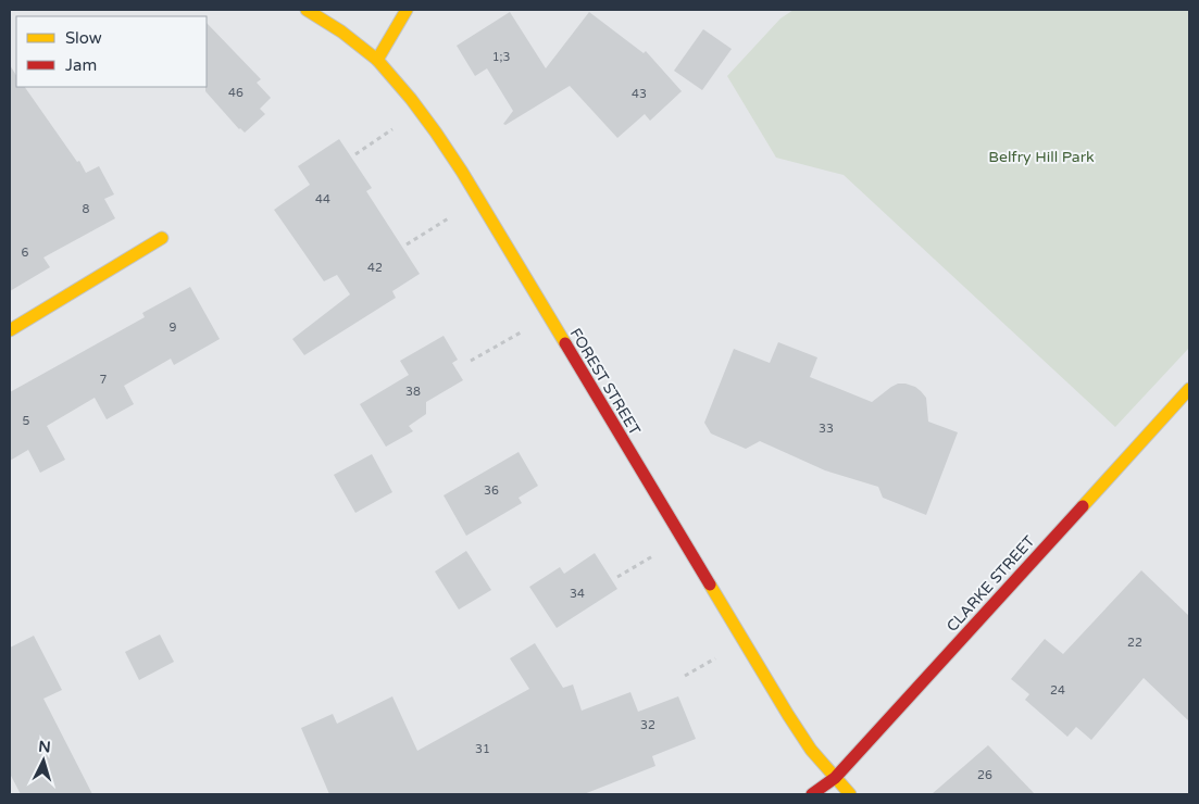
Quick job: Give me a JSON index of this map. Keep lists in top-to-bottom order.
{
  "streets": {
    "street": ["FOREST STREET", "CLARKE STREET"]
  },
  "crossings": [
    ["FOREST STREET", "CLARKE STREET"]
  ],
  "parks": ["Belfry Hill Park"],
  "house_numbers": [
    "1;3",
    "46",
    "43",
    "44",
    "8",
    "6",
    "42",
    "9",
    "7",
    "38",
    "5",
    "33",
    "36",
    "34",
    "22",
    "24",
    "32",
    "31",
    "26"
  ],
  "legend": ["Slow", "Jam"],
  "north": "top"
}
